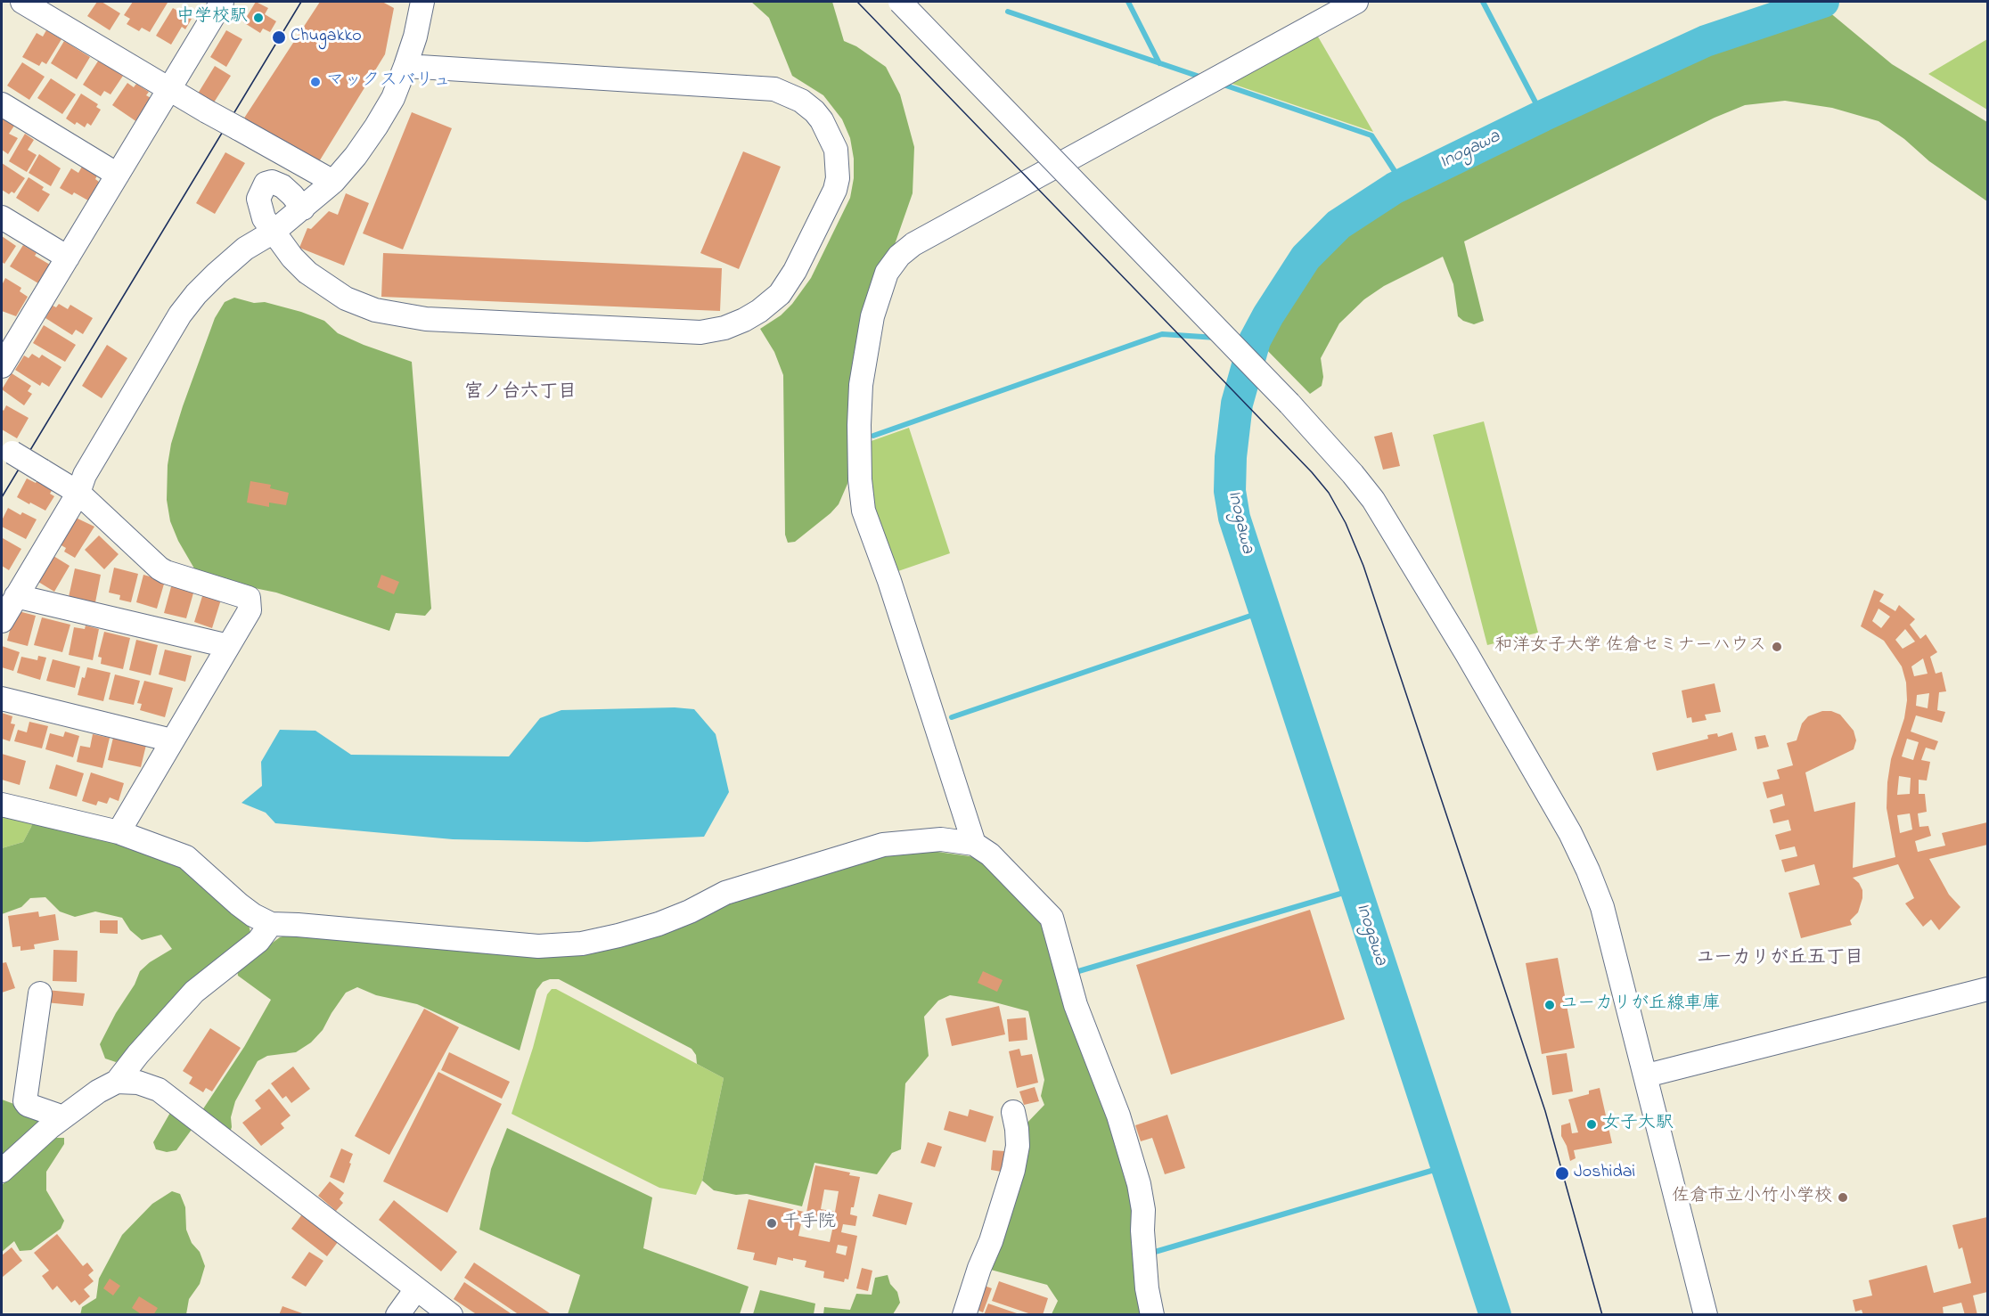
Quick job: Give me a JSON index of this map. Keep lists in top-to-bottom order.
{
  "districts": ["宮ノ台六丁目", "ユーカリが丘五丁目"],
  "water": ["Inogawa"],
  "places": [
    "中学校駅",
    "Chugakko",
    "マックスバリュ",
    "和洋女子大学 佐倉セミナーハウス",
    "ユーカリが丘線車庫",
    "女子大駅",
    "Joshidai",
    "佐倉市立小竹小学校",
    "千手院"
  ]
}
